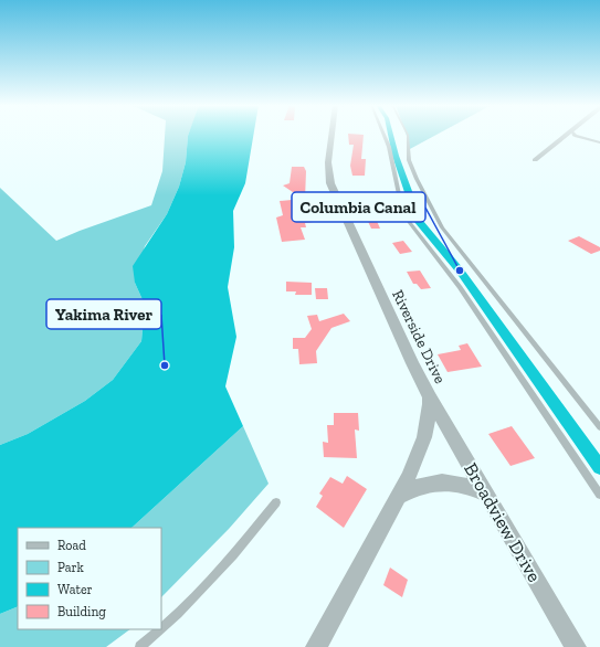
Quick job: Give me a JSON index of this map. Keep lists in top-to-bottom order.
{
  "streets": {
    "street": ["Riverside Drive", "Broadview Drive"]
  },
  "crossings": [
    ["Riverside Drive", "Broadview Drive"]
  ],
  "places": ["Columbia Canal", "Yakima River"],
  "legend": [
    "Road",
    "Park",
    "Water",
    "Building"
  ]
}
